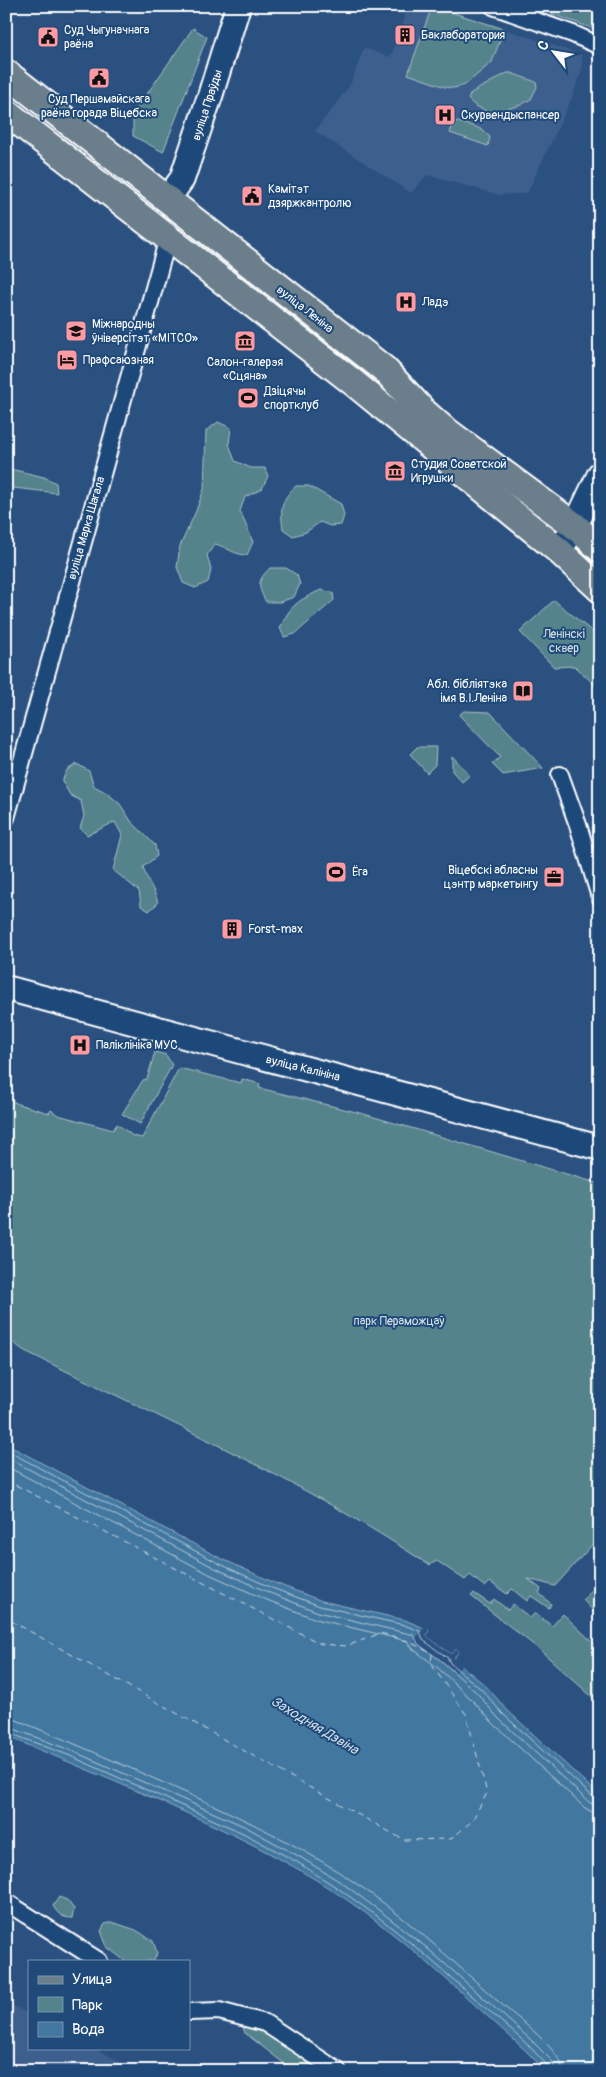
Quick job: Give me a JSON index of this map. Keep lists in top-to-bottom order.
{
  "streets": {
    "main road": ["вуліца Леніна"],
    "street": ["вуліца Праўды", "вуліца Марка Шагала", "вуліца Калініна"]
  },
  "crossings": [
    ["вуліца Праўды", "вуліца Леніна"]
  ],
  "water": ["Заходняя Дзвіна"],
  "parks": ["Ленінскі сквер", "парк Пераможцаў"],
  "places": {
    "building": ["Баклаборатория", "Forst-max"],
    "public building": ["Суд Чыгуначнага раёна", "Суд Першамайскага раёна горада Віцебска", "Камітэт дзяржкантролю"],
    "hospital": ["Скурвендыспансер", "Ладэ", "Паліклініка МУС"],
    "school or university": ["Міжнародны ўніверсітэт «МІТСО»"],
    "museum": ["Салон-галерэя «Сцяна»", "Студия Советской Игрушки"],
    "hotel": ["Прафсаюзная"],
    "sports": ["Дзіцячы спортклуб", "Ёга"],
    "library": ["Абл. бібліятэка імя В.І.Леніна"],
    "office": ["Віцебскі абласны цэнтр маркетынгу"]
  },
  "legend": ["Улица", "Парк", "Вода"],
  "north": "top left"
}
